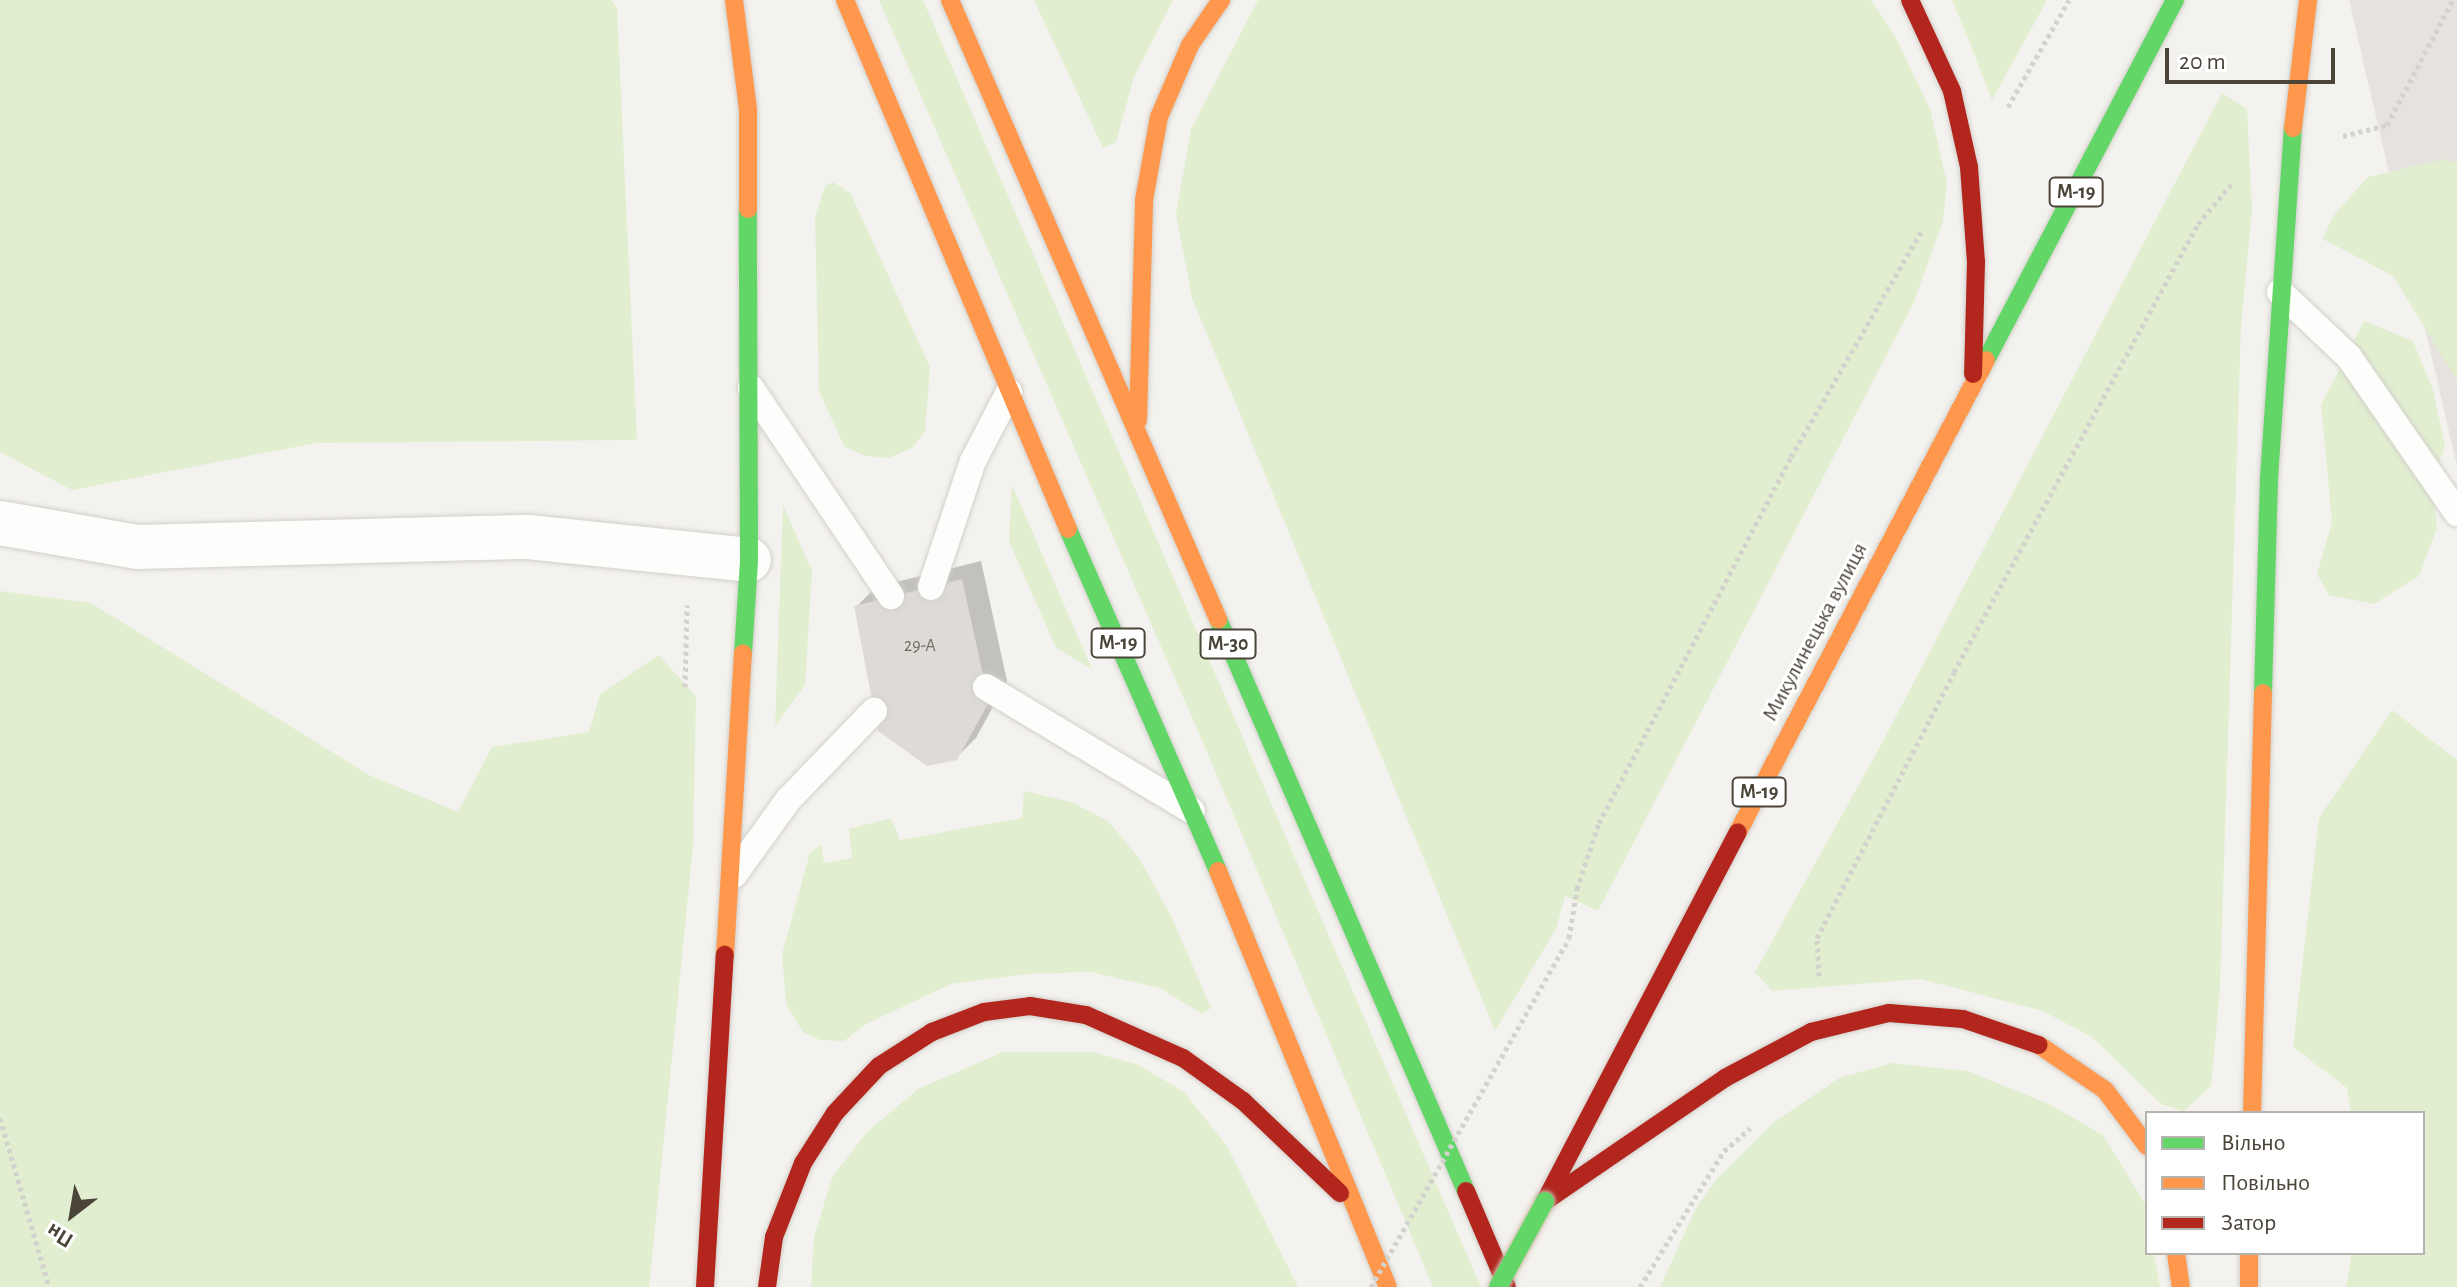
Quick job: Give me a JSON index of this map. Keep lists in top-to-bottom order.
{
  "streets": {
    "highway": ["М-19", "Микулинецька вулиця", "М-30"]
  },
  "house_numbers": ["29-А"],
  "legend": ["Вільно", "Повільно", "Затор"],
  "scale_bar": "20 m",
  "north": "bottom left"
}
